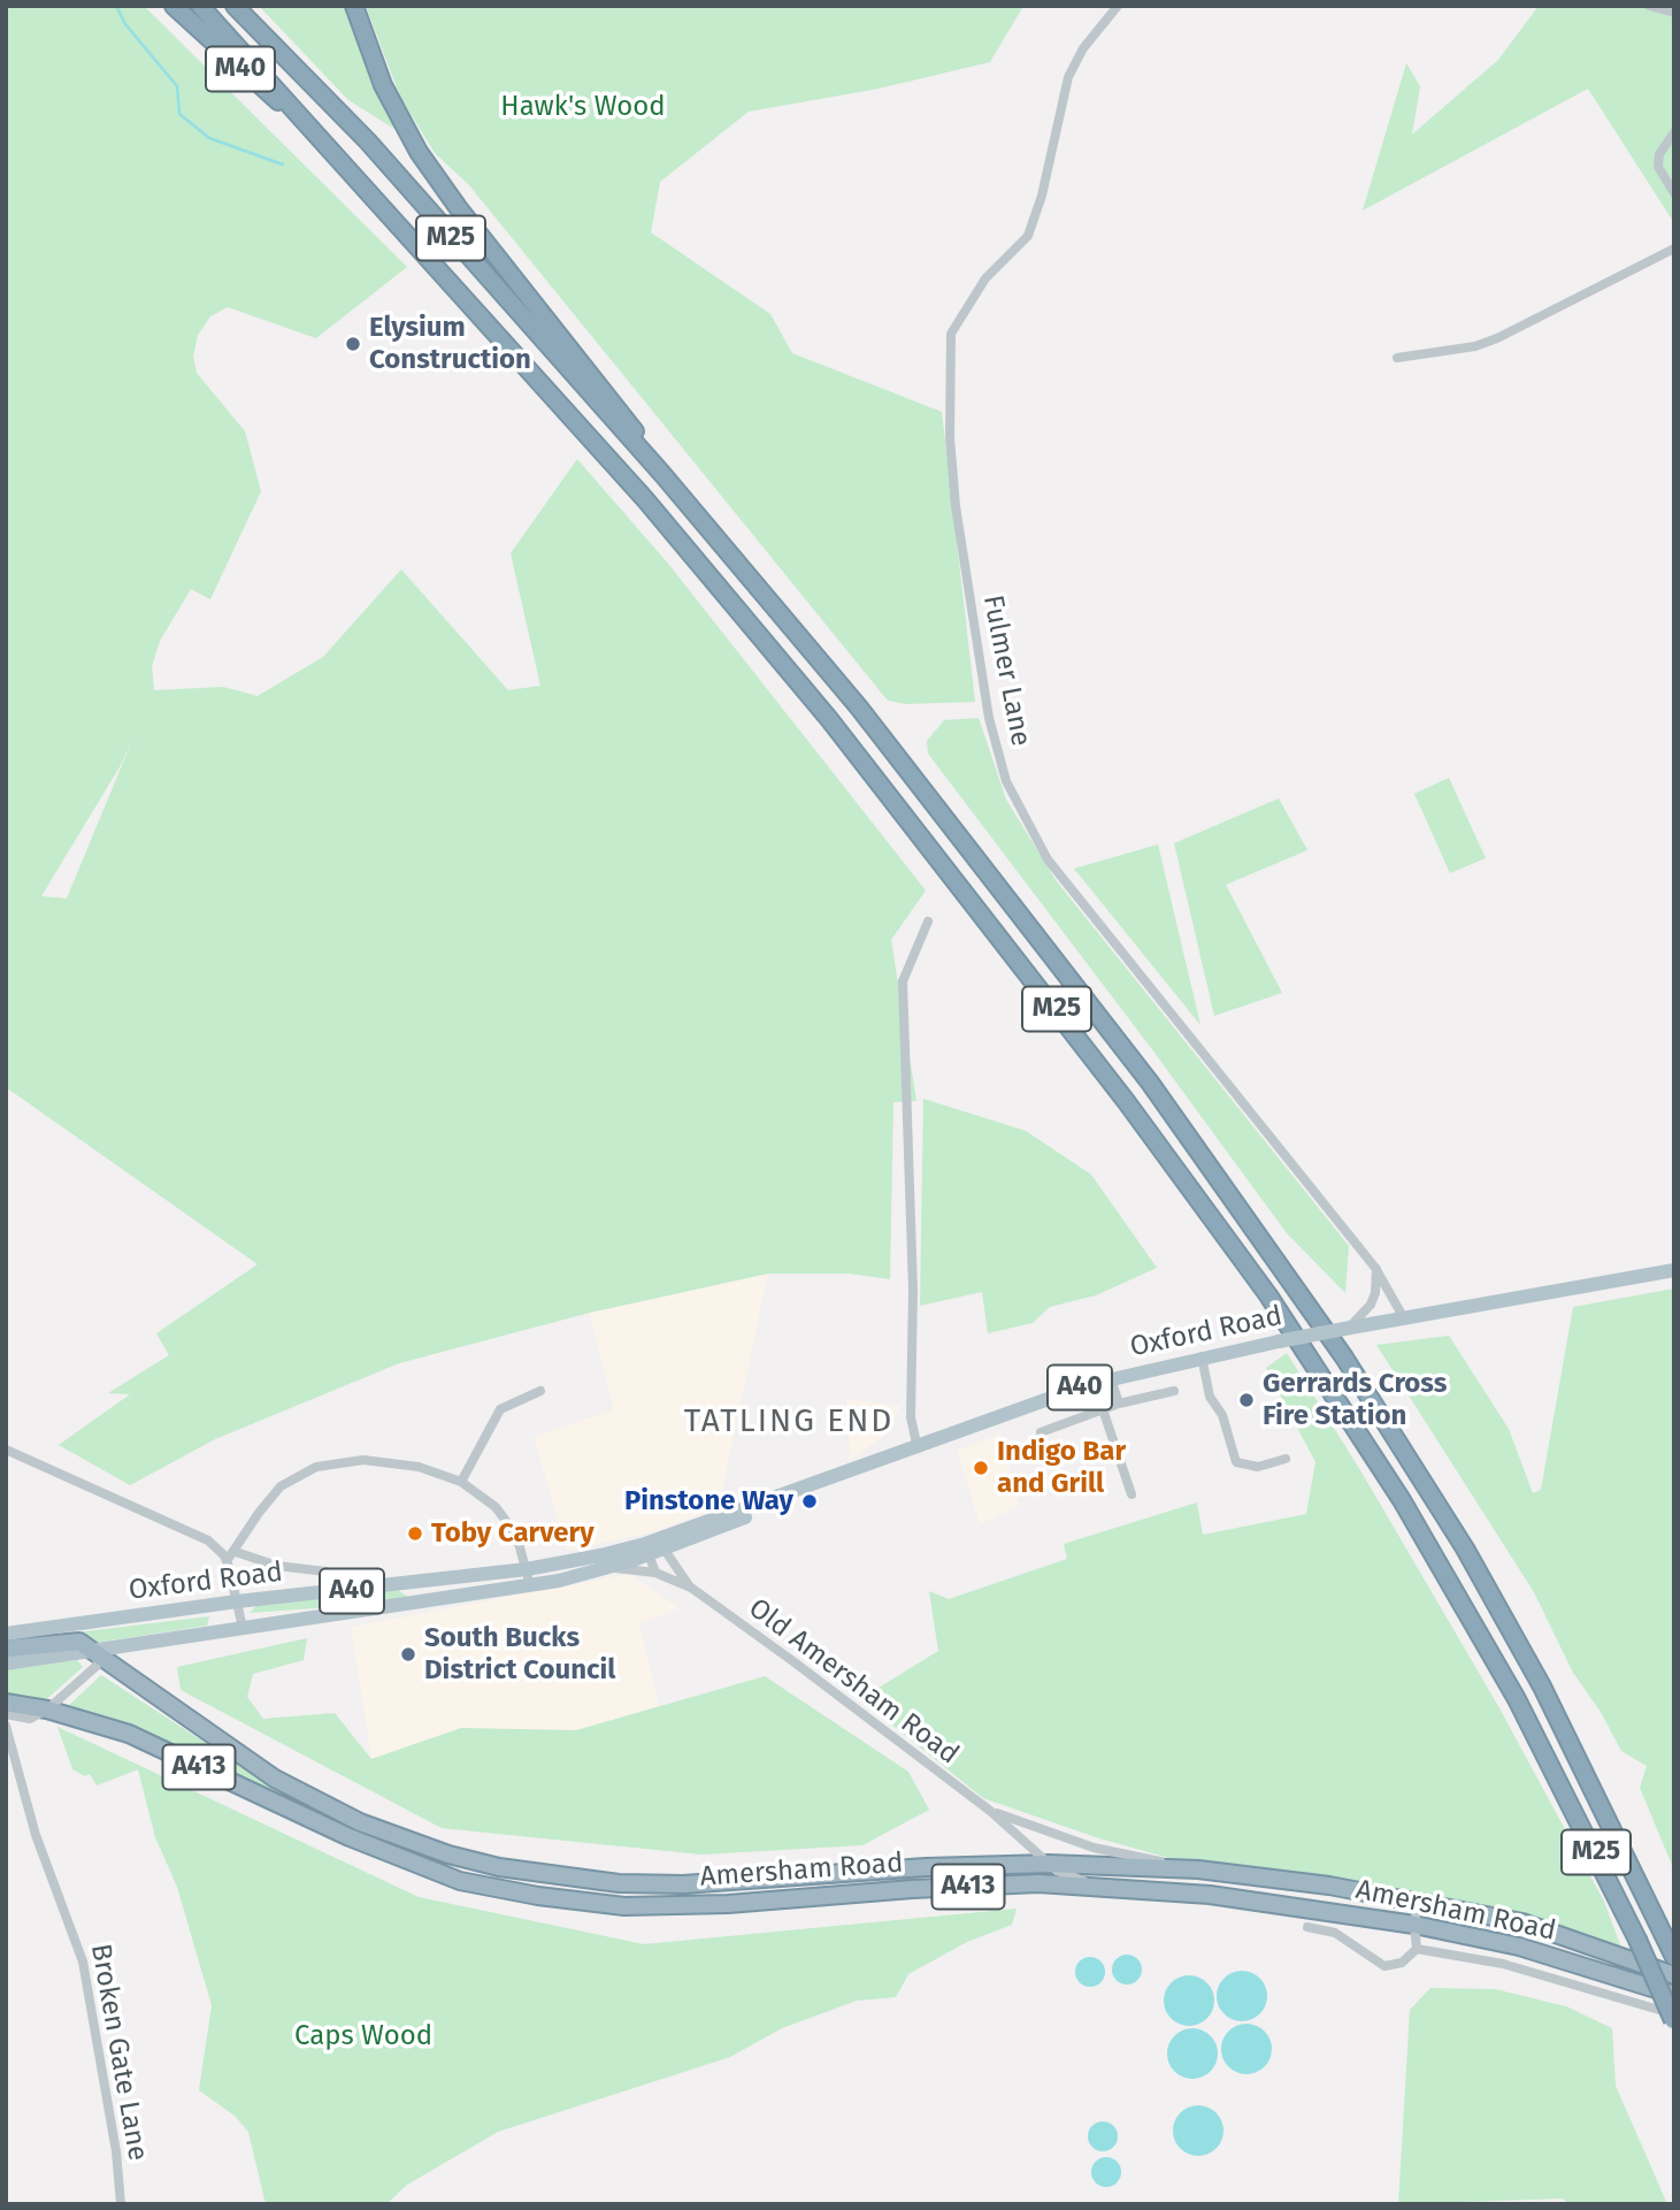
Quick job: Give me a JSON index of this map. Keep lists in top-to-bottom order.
{
  "streets": {
    "highway": [
      "M40",
      "M25",
      "A413",
      "Amersham Road"
    ],
    "main road": ["Oxford Road", "A40"],
    "street": ["Fulmer Lane", "Old Amersham Road", "Broken Gate Lane"]
  },
  "crossings": [
    ["M40", "M25"],
    ["Fulmer Lane", "Oxford Road"],
    ["Oxford Road", "A40"],
    ["Oxford Road", "Old Amersham Road"],
    ["A40", "Old Amersham Road"],
    ["A40", "A413"],
    ["Old Amersham Road", "A413"],
    ["Old Amersham Road", "Amersham Road"]
  ],
  "districts": ["TATLING END"],
  "parks": ["Hawk's Wood", "Caps Wood"],
  "places": [
    "Elysium Construction",
    "Gerrards Cross Fire Station",
    "Indigo Bar and Grill",
    "Pinstone Way",
    "Toby Carvery",
    "South Bucks District Council"
  ]
}
